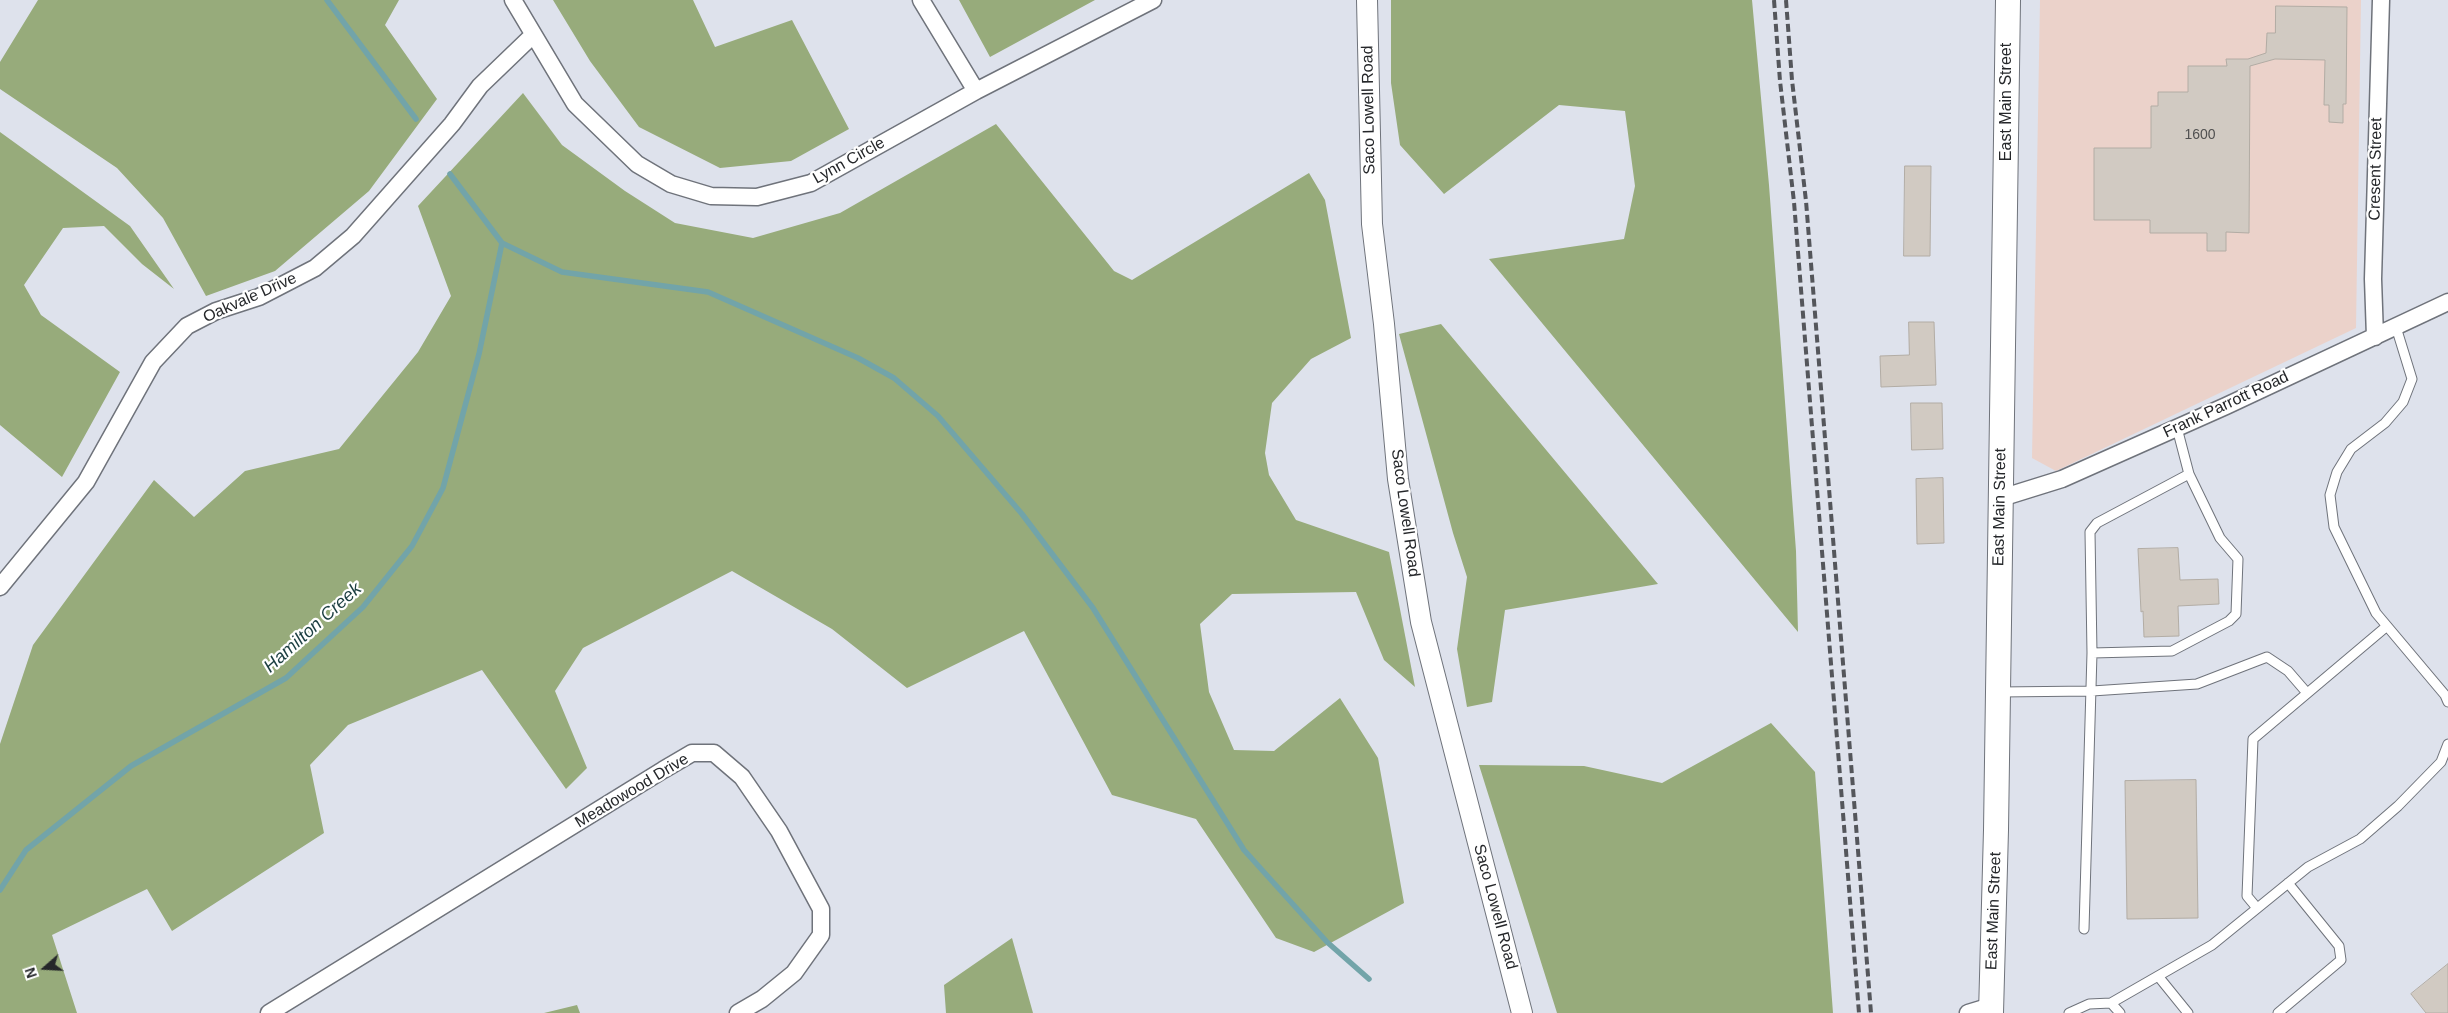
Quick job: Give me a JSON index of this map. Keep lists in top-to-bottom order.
{
  "streets": {
    "main road": ["East Main Street"],
    "street": [
      "Saco Lowell Road",
      "Lynn Circle",
      "Cresent Street",
      "Oakvale Drive",
      "Frank Parrott Road",
      "Meadowood Drive"
    ]
  },
  "crossings": [
    ["East Main Street", "Frank Parrott Road"],
    ["Lynn Circle", "Oakvale Drive"],
    ["Cresent Street", "Frank Parrott Road"]
  ],
  "water": ["Hamilton Creek"],
  "house_numbers": ["1600"],
  "north": "left"
}
